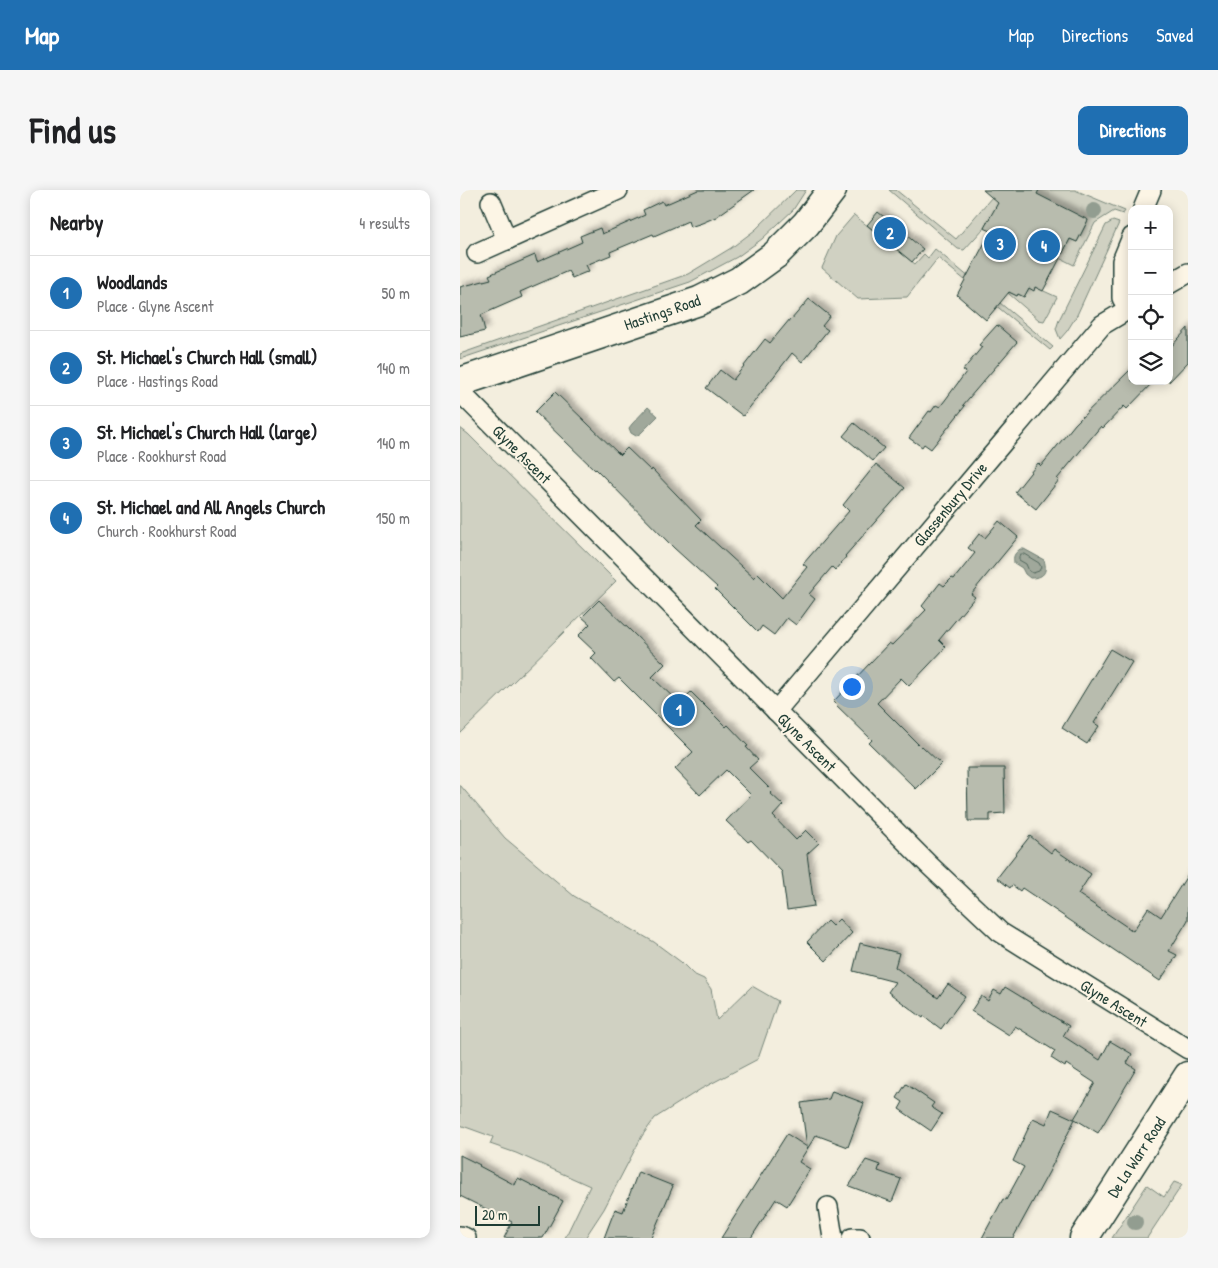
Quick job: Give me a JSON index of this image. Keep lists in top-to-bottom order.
{
  "streets": {
    "main road": ["Hastings Road", "De La Warr Road"],
    "street": ["Glyne Ascent", "Glassenbury Drive"]
  },
  "crossings": [
    ["Glyne Ascent", "Glassenbury Drive"]
  ],
  "scale_bar": "20 m",
  "page": {
    "header": "Map",
    "nav": ["Map", "Directions", "Saved"],
    "buttons": "Directions",
    "title": "Find us",
    "heading": ["Nearby", "4 results"],
    "map_buttons": ["+", "−"],
    "pins": [
      "2",
      "3",
      "4",
      "1"
    ],
    "list": [
      {
        "mark": "1",
        "name": "Woodlands",
        "note": "Place · Glyne Ascent",
        "value": "50 m"
      },
      {
        "mark": "2",
        "name": "St. Michael's Church Hall (small)",
        "note": "Place · Hastings Road",
        "value": "140 m"
      },
      {
        "mark": "3",
        "name": "St. Michael's Church Hall (large)",
        "note": "Place · Rookhurst Road",
        "value": "140 m"
      },
      {
        "mark": "4",
        "name": "St. Michael and All Angels Church",
        "note": "Church · Rookhurst Road",
        "value": "150 m"
      }
    ],
    "scale": "20 m"
  }
}
